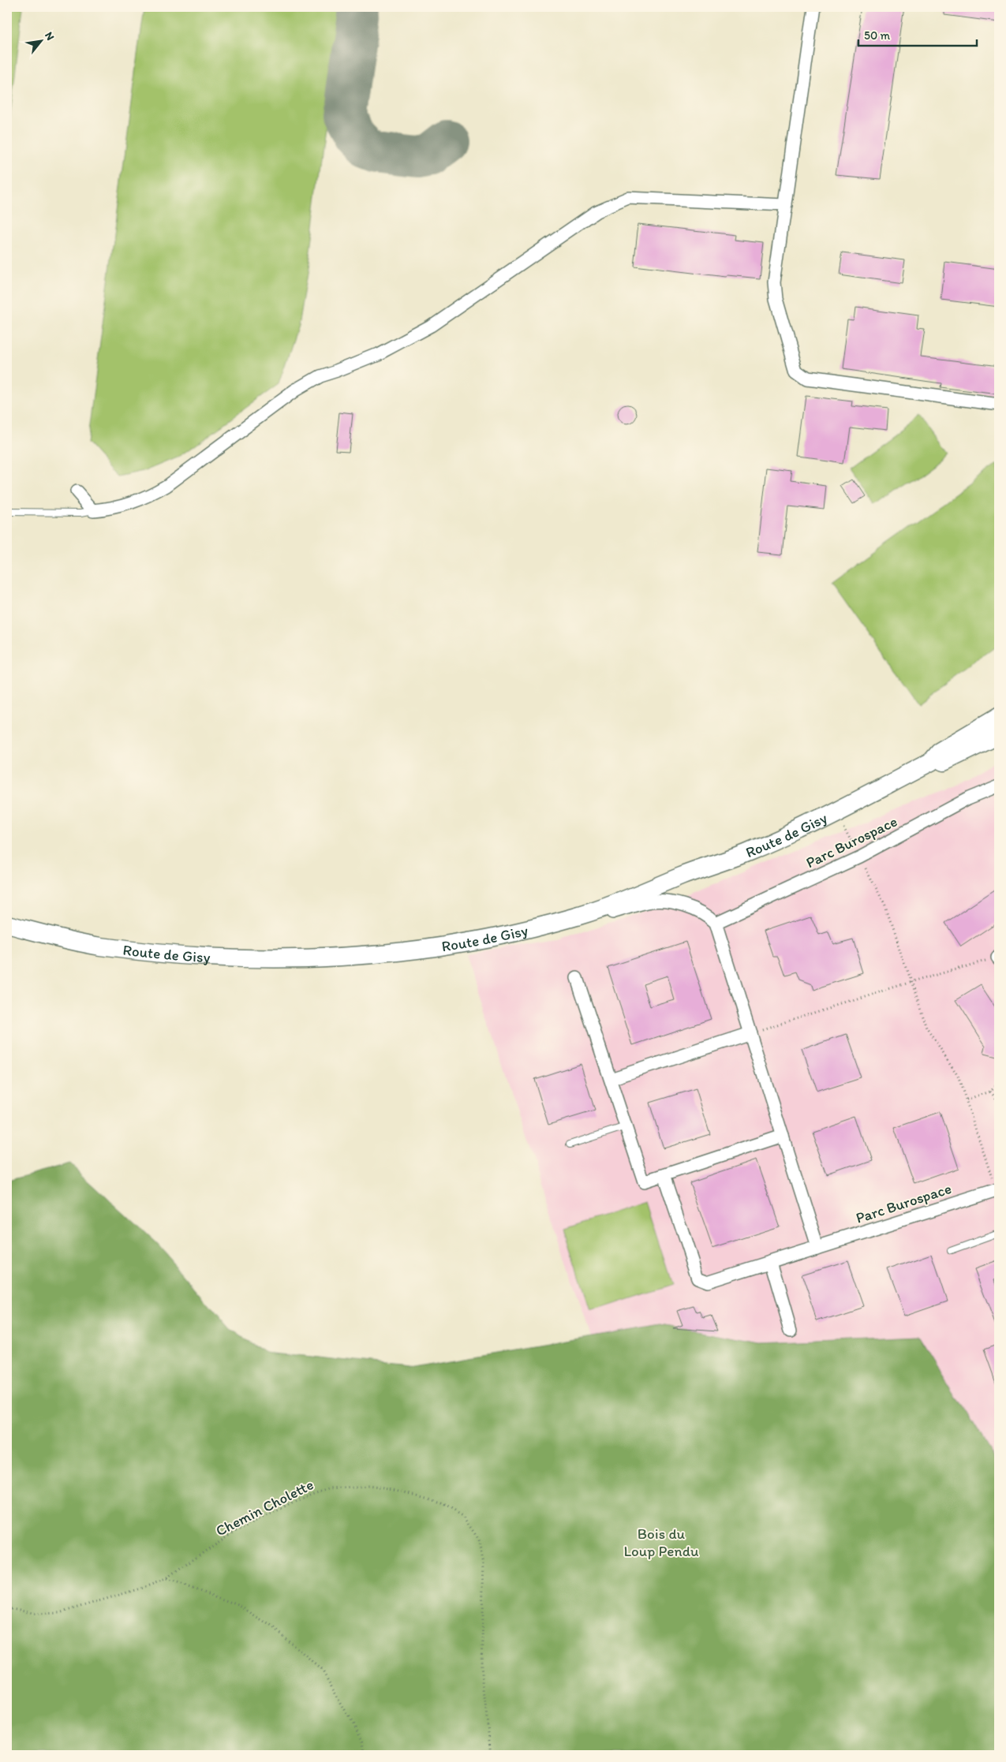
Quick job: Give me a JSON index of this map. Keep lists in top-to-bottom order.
{
  "streets": {
    "street": ["Route de Gisy", "Parc Burospace"],
    "path": ["Chemin Cholette"]
  },
  "parks": ["Bois du Loup Pendu"],
  "scale_bar": "50 m",
  "north": "top right"
}
